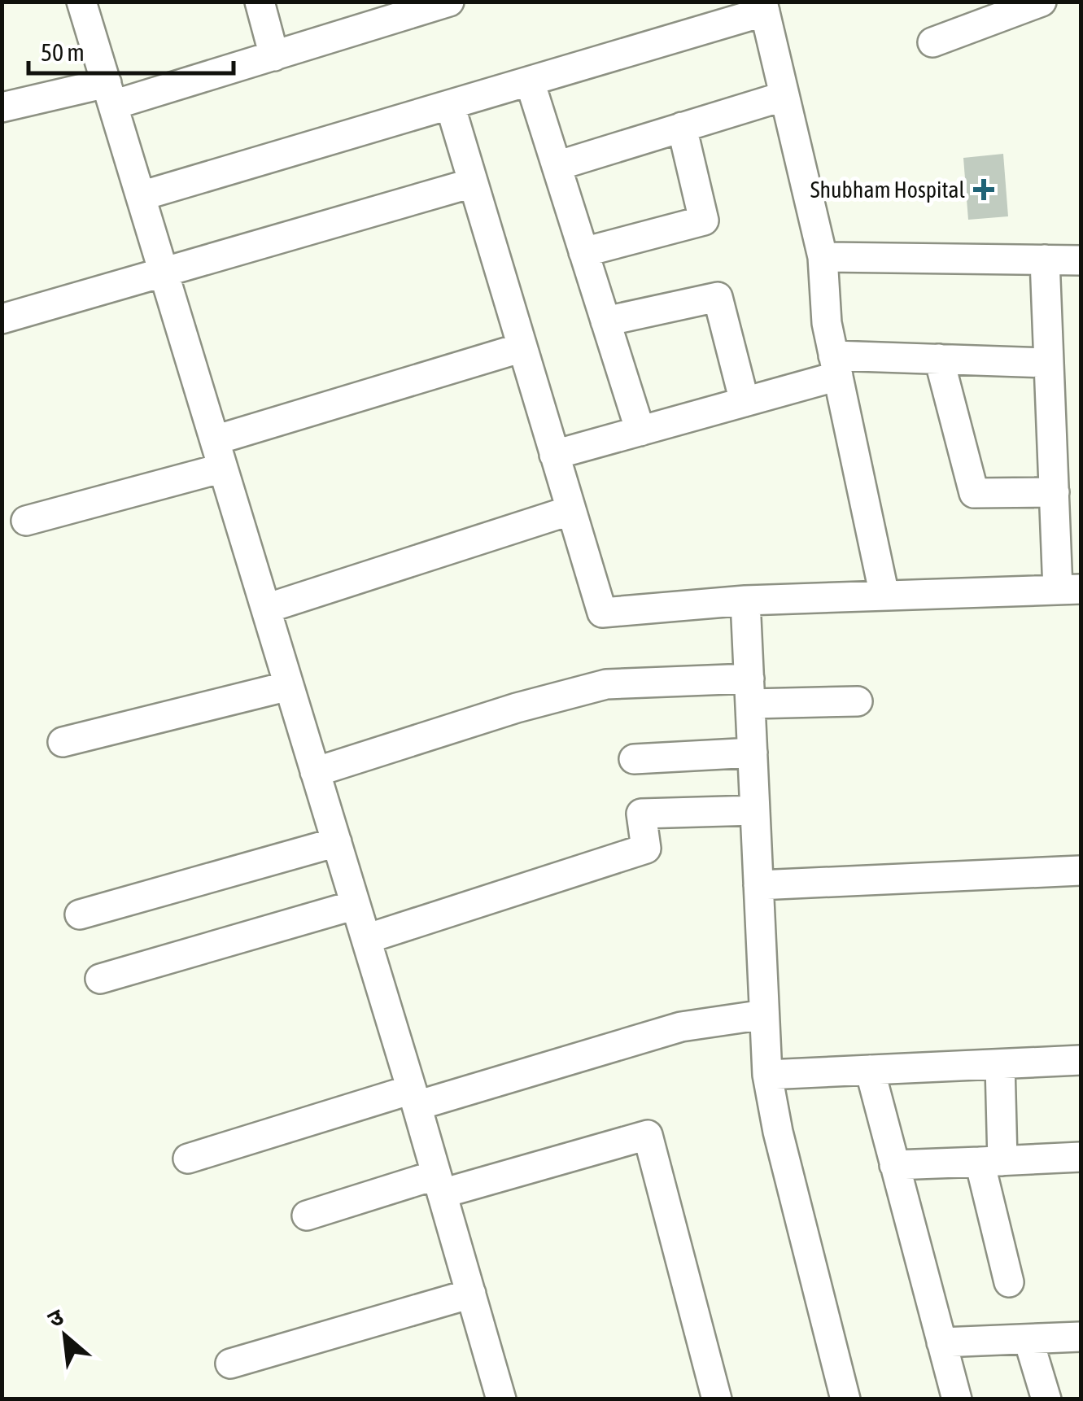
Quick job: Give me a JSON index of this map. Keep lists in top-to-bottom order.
{
  "places": {
    "health": ["Shubham Hospital"]
  },
  "scale_bar": "50 m",
  "north": "top left"
}
